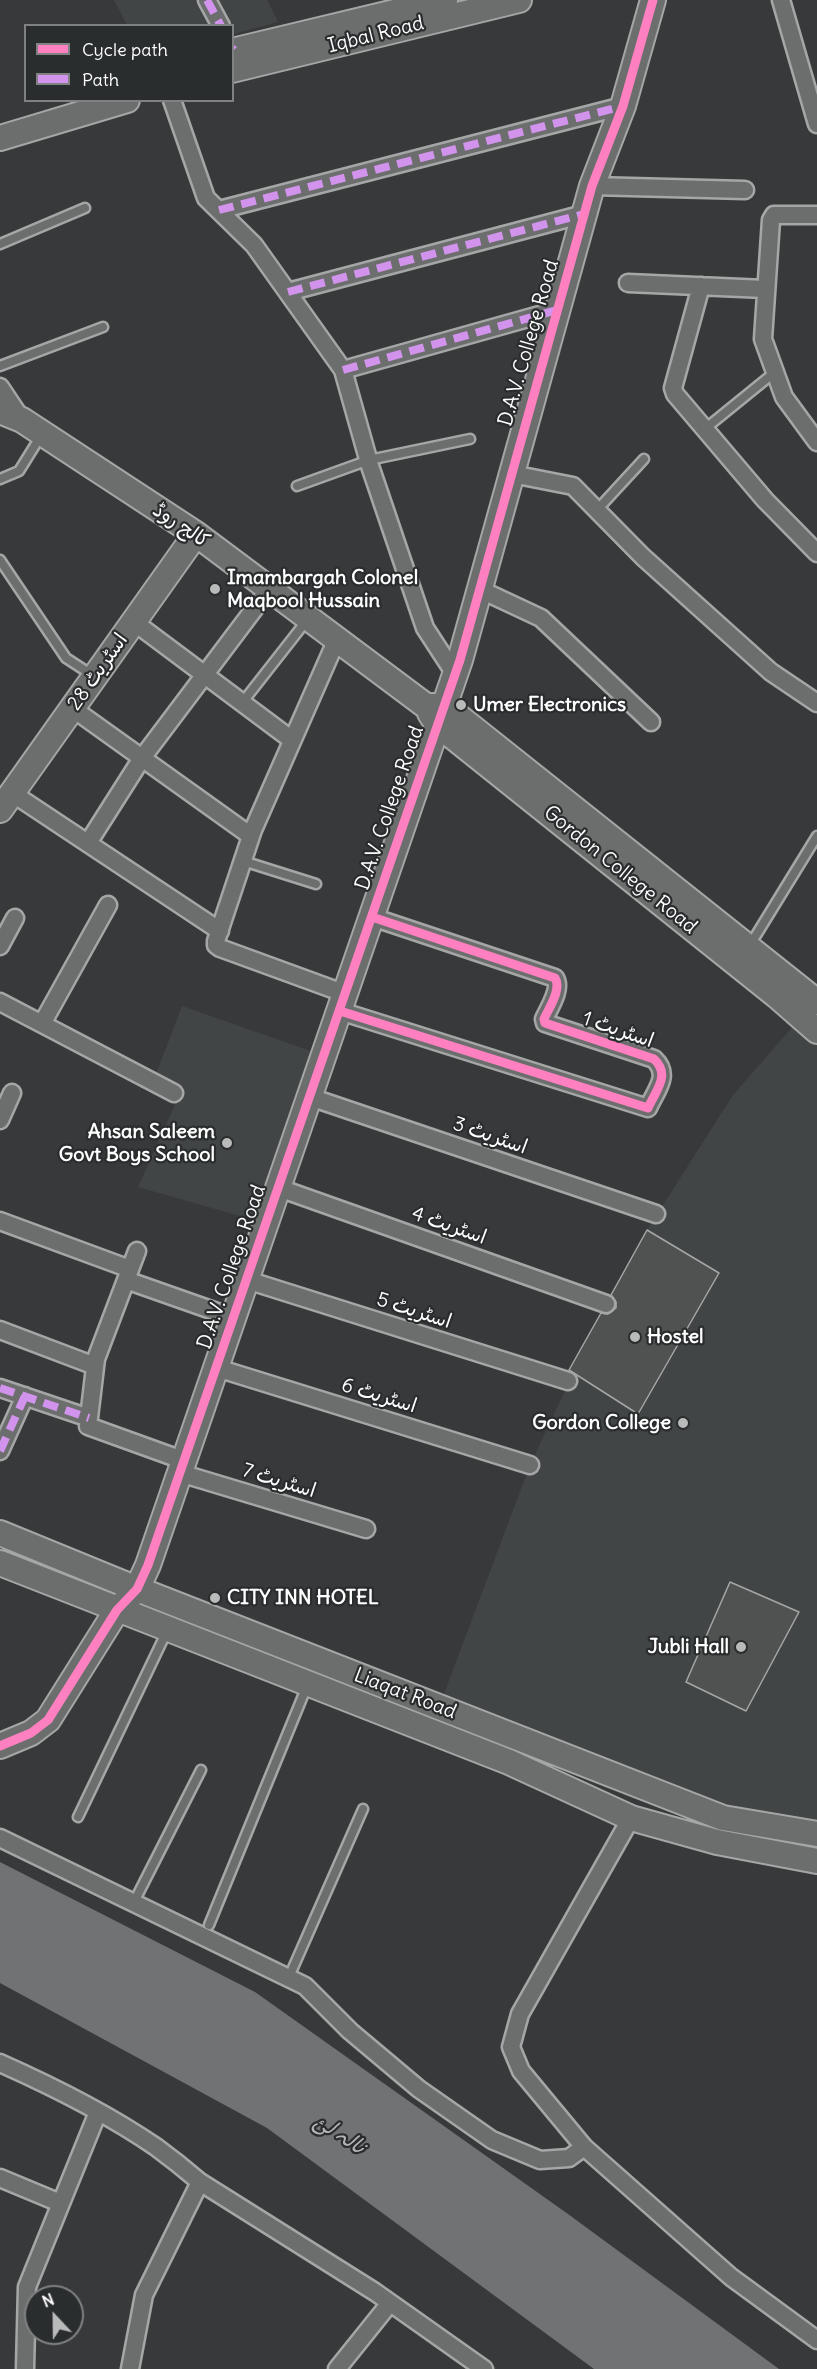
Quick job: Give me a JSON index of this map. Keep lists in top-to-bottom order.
{
  "streets": {
    "street": [
      "Iqbal Road",
      "D.A.V. College Road",
      "کالج روڈ",
      "اسٹریٹ 28",
      "Gordon College Road",
      "اسٹریٹ 1",
      "اسٹریٹ 3",
      "اسٹریٹ 4",
      "اسٹریٹ 5",
      "اسٹریٹ 6",
      "اسٹریٹ 7",
      "Liaqat Road"
    ]
  },
  "crossings": [
    ["D.A.V. College Road", "کالج روڈ"],
    ["D.A.V. College Road", "Gordon College Road"],
    ["D.A.V. College Road", "اسٹریٹ 1"],
    ["D.A.V. College Road", "اسٹریٹ 3"],
    ["D.A.V. College Road", "اسٹریٹ 4"],
    ["D.A.V. College Road", "اسٹریٹ 5"],
    ["D.A.V. College Road", "اسٹریٹ 6"],
    ["D.A.V. College Road", "اسٹریٹ 7"],
    ["D.A.V. College Road", "Liaqat Road"],
    ["کالج روڈ", "اسٹریٹ 28"],
    ["کالج روڈ", "Gordon College Road"]
  ],
  "water": ["نالہ لئ"],
  "places": [
    "Imambargah Colonel Maqbool Hussain",
    "Umer Electronics",
    "Ahsan Saleem Govt Boys School",
    "Hostel",
    "Gordon College",
    "CITY INN HOTEL",
    "Jubli Hall"
  ],
  "legend": ["Cycle path", "Path"],
  "north": "top"
}
